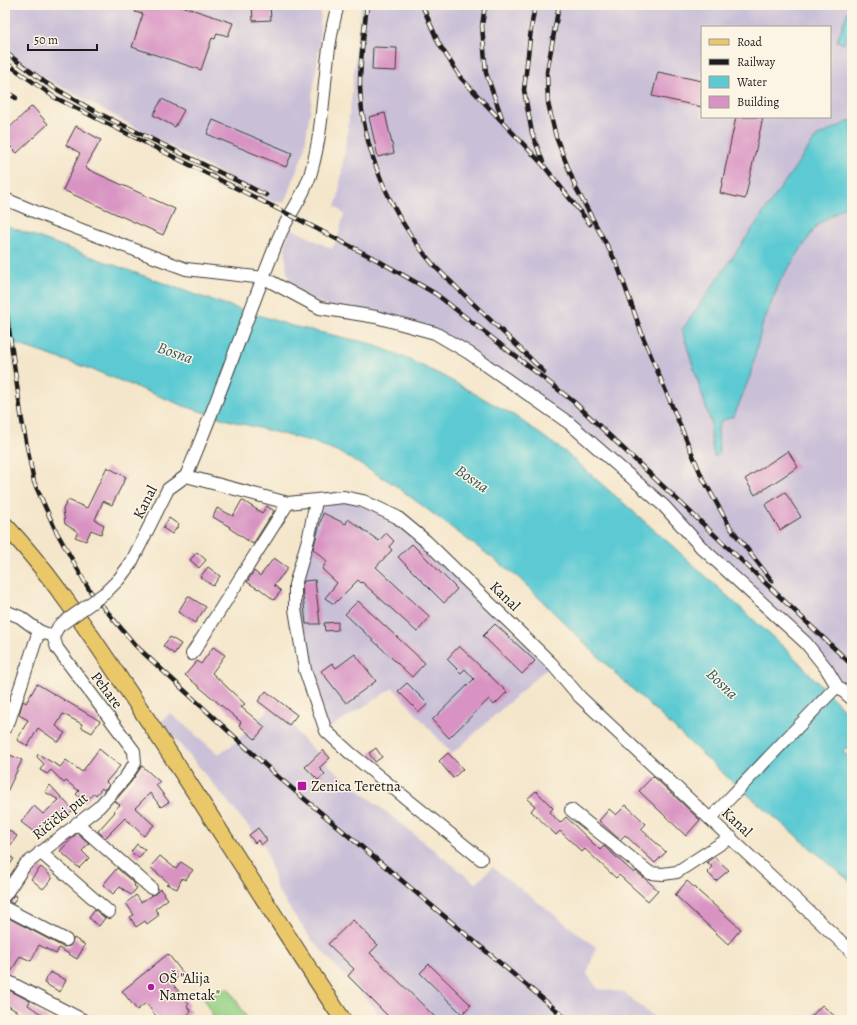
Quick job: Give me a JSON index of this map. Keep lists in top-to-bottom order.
{
  "streets": {
    "street": ["Kanal", "Pehare", "Ričički put"]
  },
  "crossings": [
    ["Kanal", "Pehare"],
    ["Pehare", "Ričički put"]
  ],
  "water": ["Bosna"],
  "places": {
    "transit": ["Zenica Teretna"],
    "other": ["OŠ \"Alija Nametak\""]
  },
  "legend": [
    "Road",
    "Railway",
    "Water",
    "Building"
  ],
  "scale_bar": "50 m"
}
